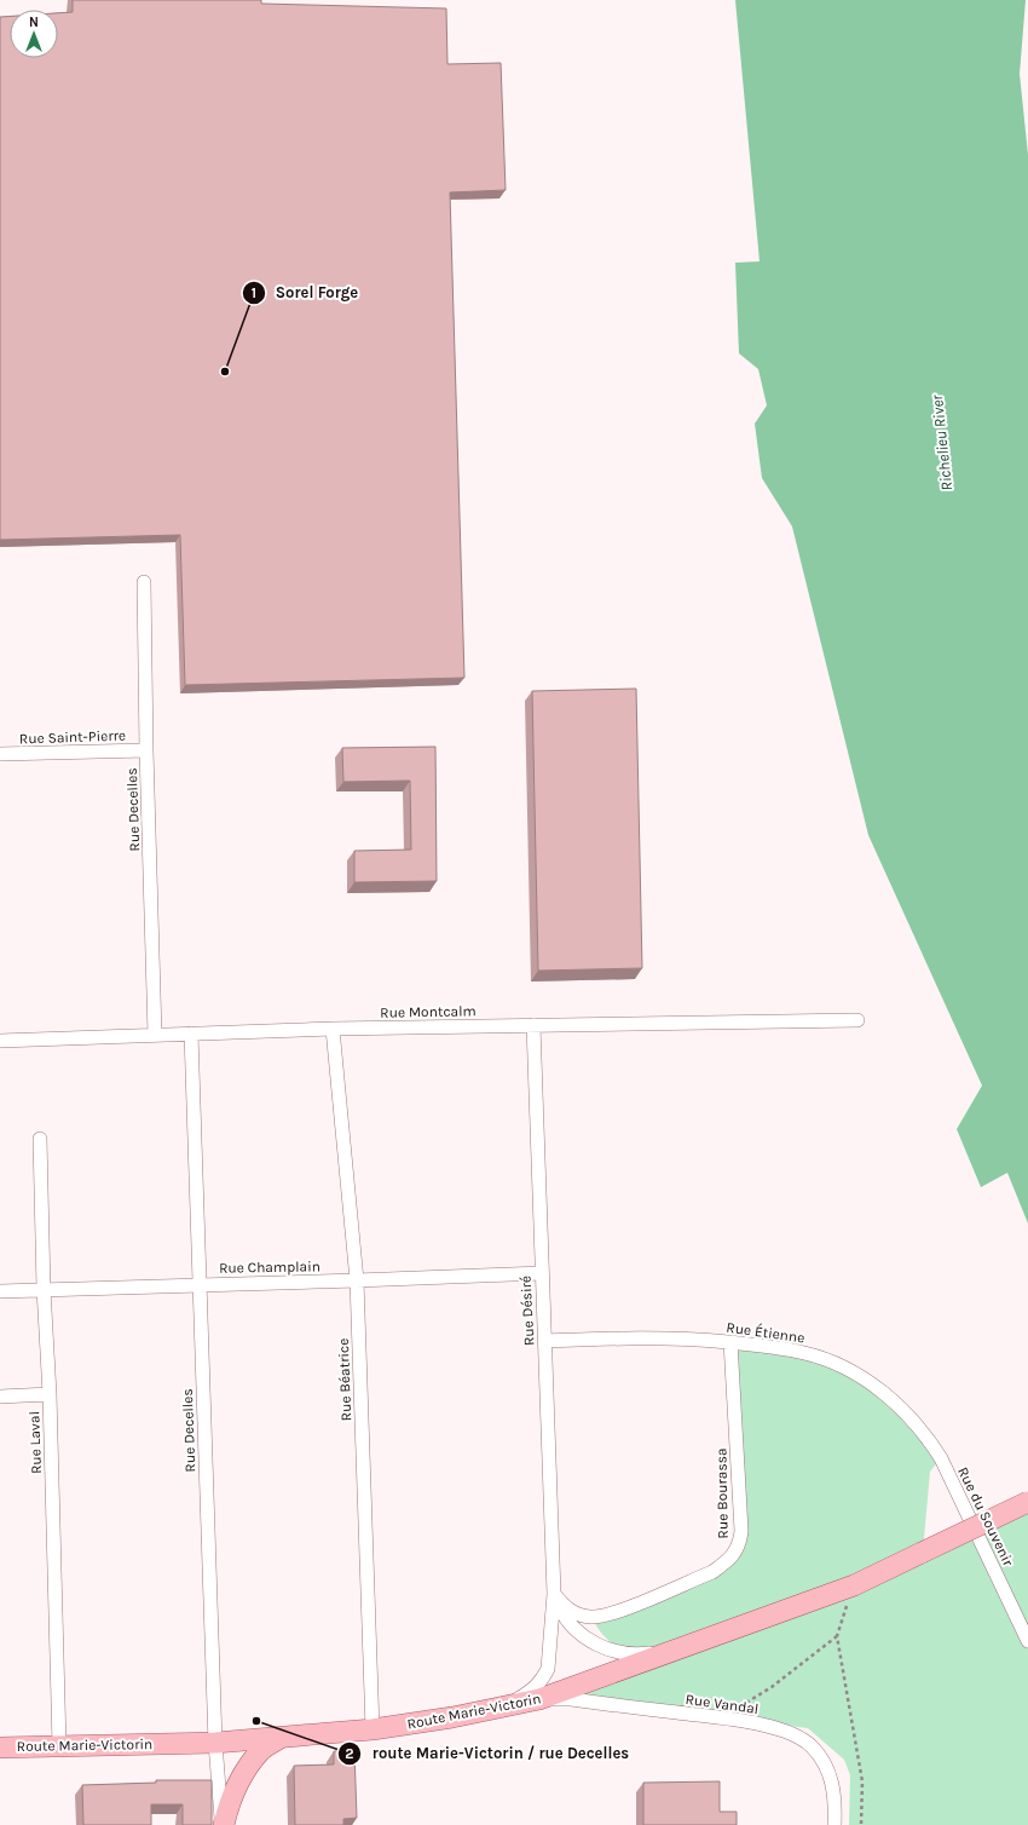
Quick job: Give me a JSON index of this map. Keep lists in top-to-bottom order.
{
  "streets": {
    "main road": ["Route Marie-Victorin"],
    "street": [
      "Rue Saint-Pierre",
      "Rue Decelles",
      "Rue Montcalm",
      "Rue Champlain",
      "Rue Désiré",
      "Rue Étienne",
      "Rue Béatrice",
      "Rue Laval",
      "Rue Bourassa",
      "Rue du Souvenir",
      "Rue Vandal"
    ]
  },
  "crossings": [
    ["Rue Saint-Pierre", "Rue Decelles"],
    ["Rue Decelles", "Rue Montcalm"],
    ["Rue Decelles", "Rue Champlain"],
    ["Rue Decelles", "Route Marie-Victorin"],
    ["Rue Montcalm", "Rue Désiré"],
    ["Rue Montcalm", "Rue Béatrice"],
    ["Rue Champlain", "Rue Désiré"],
    ["Rue Champlain", "Rue Béatrice"],
    ["Rue Champlain", "Rue Laval"],
    ["Rue Désiré", "Rue Étienne"],
    ["Rue Désiré", "Rue Bourassa"],
    ["Rue Désiré", "Route Marie-Victorin"],
    ["Rue Étienne", "Rue Bourassa"],
    ["Rue Étienne", "Rue du Souvenir"],
    ["Rue Béatrice", "Route Marie-Victorin"],
    ["Rue Laval", "Route Marie-Victorin"],
    ["Rue Vandal", "Route Marie-Victorin"]
  ],
  "water": ["Richelieu River"],
  "places": ["Sorel Forge", "route Marie-Victorin / rue Decelles"],
  "north": "top"
}
